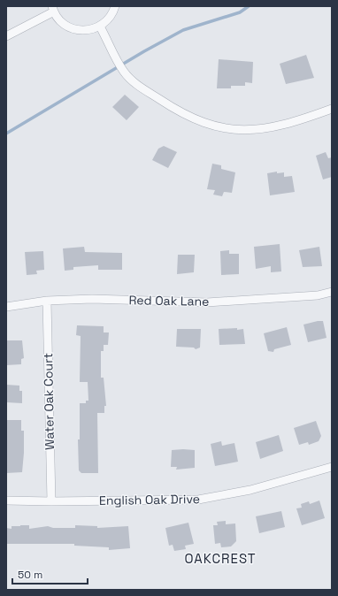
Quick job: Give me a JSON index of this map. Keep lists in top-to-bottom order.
{
  "streets": {
    "street": ["Red Oak Lane", "Water Oak Court", "English Oak Drive"]
  },
  "crossings": [
    ["Red Oak Lane", "Water Oak Court"],
    ["Water Oak Court", "English Oak Drive"]
  ],
  "districts": ["OAKCREST"],
  "scale_bar": "50 m"
}
